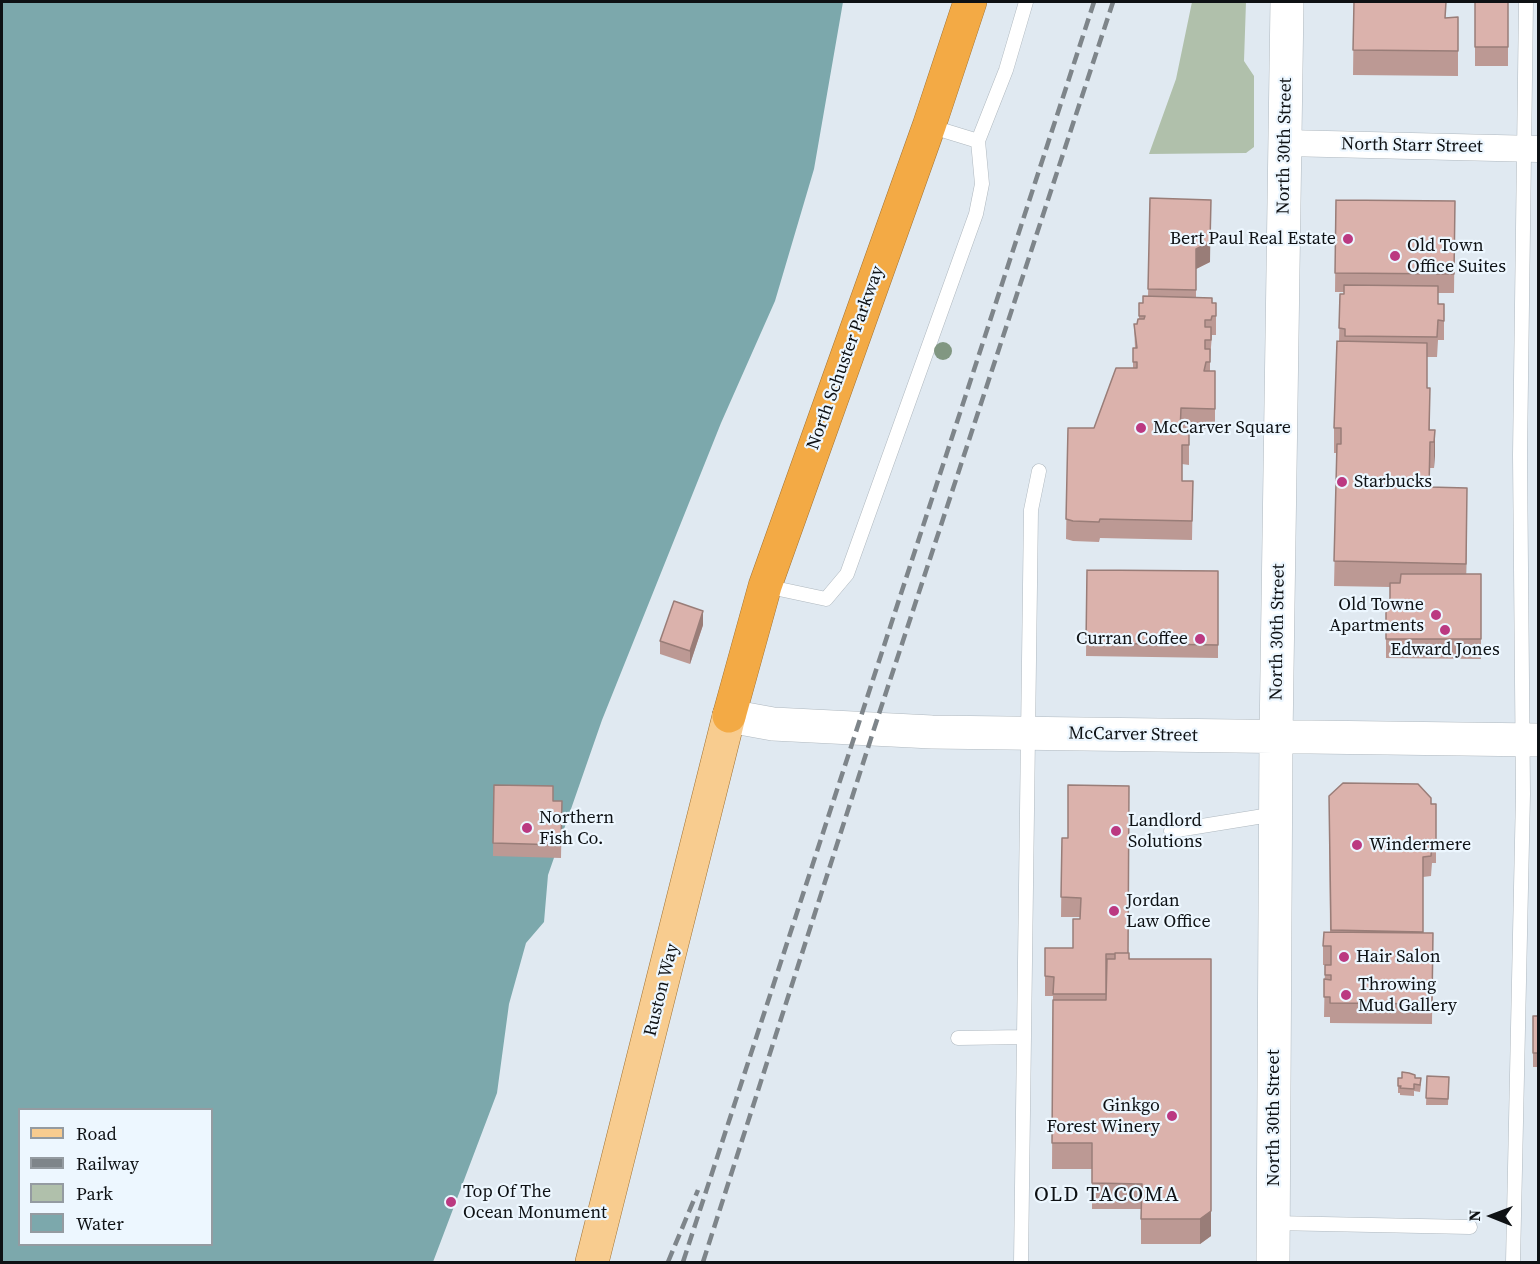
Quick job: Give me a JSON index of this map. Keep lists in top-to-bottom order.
{
  "streets": {
    "highway": ["North Schuster Parkway"],
    "main road": ["North 30th Street", "McCarver Street", "Ruston Way"],
    "street": ["North Starr Street"]
  },
  "crossings": [
    ["North 30th Street", "North Starr Street"],
    ["North 30th Street", "McCarver Street"],
    ["North Schuster Parkway", "McCarver Street"],
    ["North Schuster Parkway", "Ruston Way"],
    ["McCarver Street", "Ruston Way"]
  ],
  "districts": ["OLD TACOMA"],
  "places": [
    "Bert Paul Real Estate",
    "Old Town Office Suites",
    "McCarver Square",
    "Starbucks",
    "Old Towne Apartments",
    "Edward Jones",
    "Curran Coffee",
    "Northern Fish Co.",
    "Landlord Solutions",
    "Windermere",
    "Jordan Law Office",
    "Hair Salon",
    "Throwing Mud Gallery",
    "Ginkgo Forest Winery",
    "Top Of The Ocean Monument"
  ],
  "legend": [
    "Road",
    "Railway",
    "Park",
    "Water"
  ],
  "north": "left"
}
